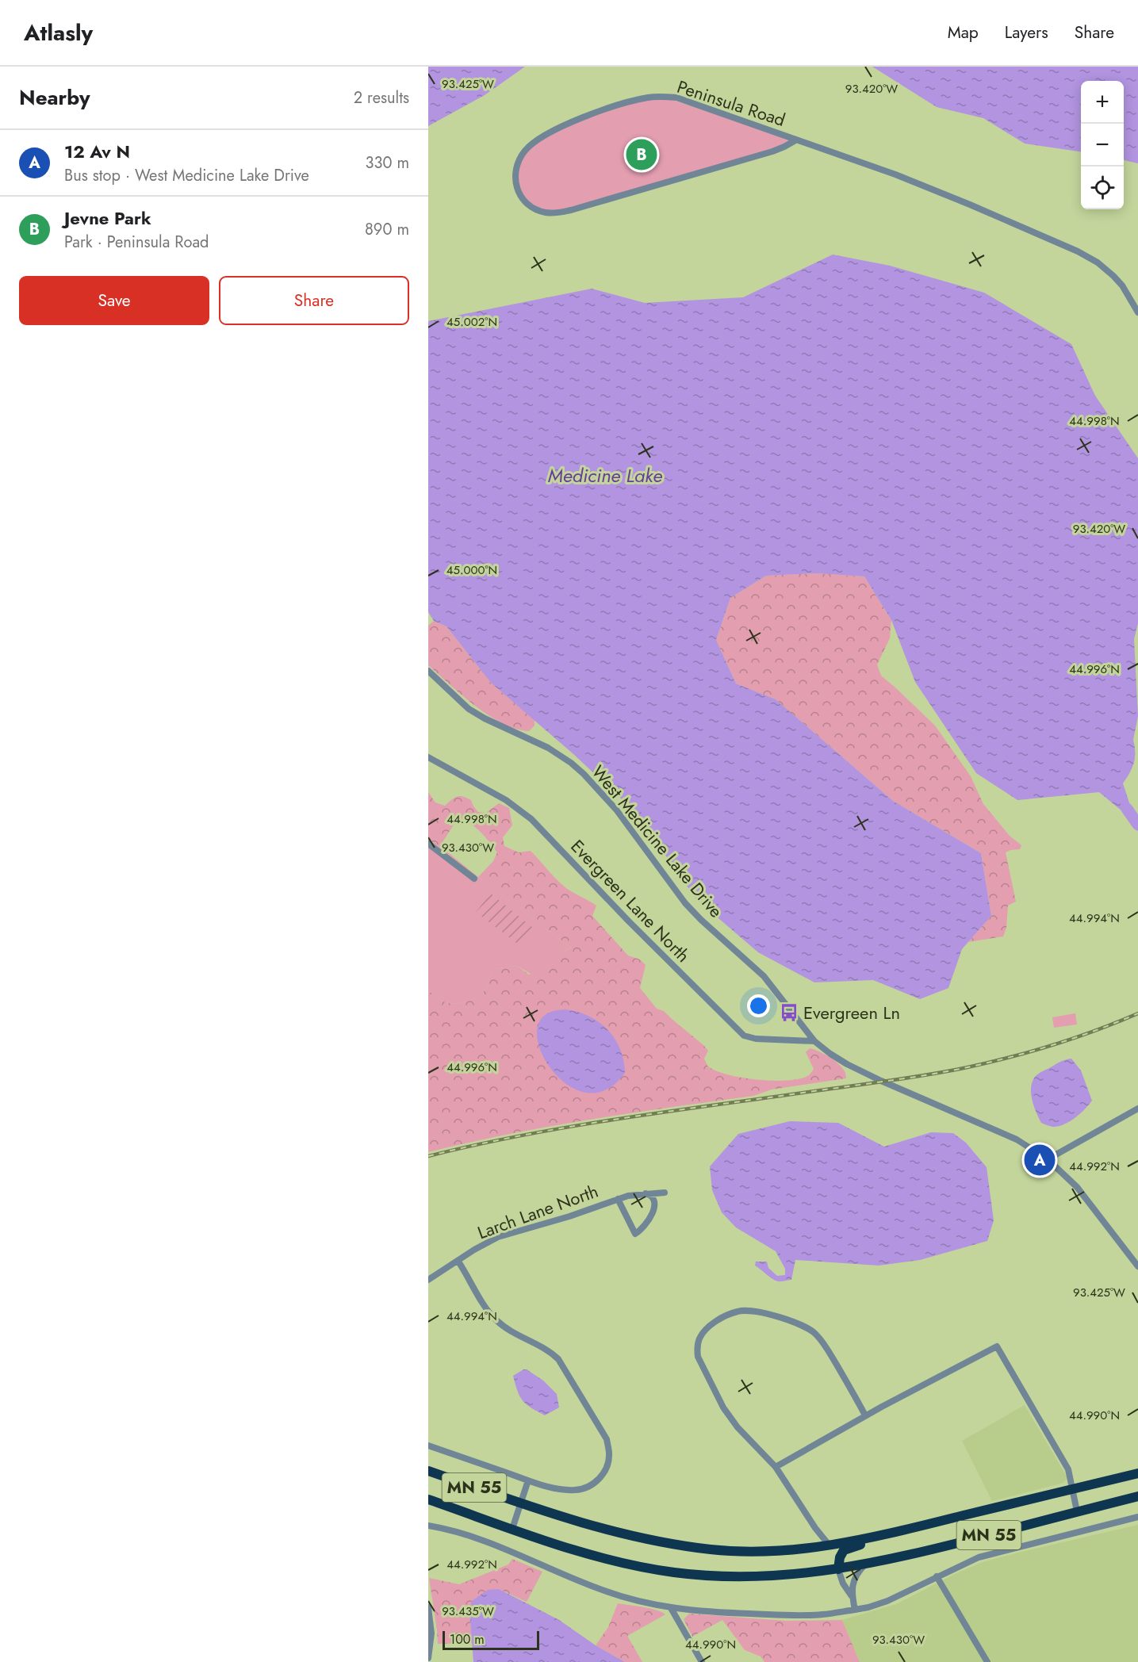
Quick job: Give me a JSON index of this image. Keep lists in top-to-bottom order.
{
  "streets": {
    "highway": ["MN 55"],
    "street": [
      "Peninsula Road",
      "West Medicine Lake Drive",
      "Evergreen Lane North",
      "Larch Lane North"
    ]
  },
  "crossings": [
    ["West Medicine Lake Drive", "Evergreen Lane North"]
  ],
  "water": ["Medicine Lake"],
  "places": {
    "bus stop": ["Evergreen Ln"]
  },
  "scale_bar": "100 m",
  "page": {
    "header": "Atlasly",
    "nav": ["Map", "Layers", "Share"],
    "heading": ["Nearby", "2 results"],
    "map_buttons": ["+", "−"],
    "list": [
      {
        "mark": "A",
        "name": "12 Av N",
        "note": "Bus stop · West Medicine Lake Drive",
        "value": "330 m"
      },
      {
        "mark": "B",
        "name": "Jevne Park",
        "note": "Park · Peninsula Road",
        "value": "890 m"
      }
    ],
    "pins": ["B", "A"],
    "buttons": ["Save", "Share"],
    "scale": "100 m"
  },
  "coordinates": [
    "93.425°W",
    "93.420°W",
    "45.002°N",
    "44.998°N",
    "45.000°N",
    "44.996°N",
    "93.430°W",
    "44.994°N",
    "44.992°N",
    "44.990°N",
    "93.435°W"
  ]
}
